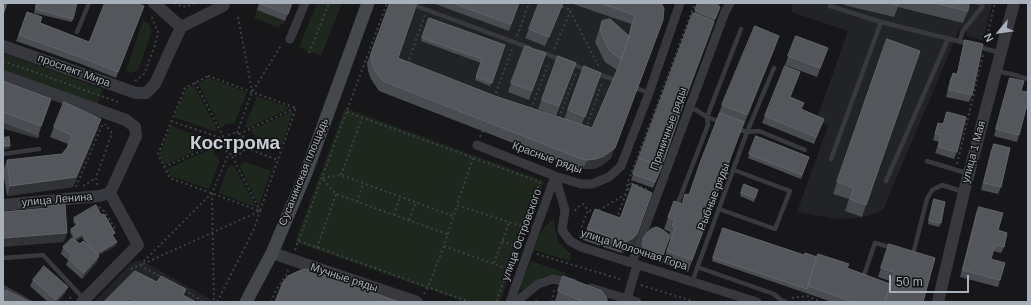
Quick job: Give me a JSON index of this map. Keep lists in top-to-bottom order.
{
  "streets": {
    "main road": ["Сусанинская площадь"],
    "street": [
      "проспект Мира",
      "Пряничные ряды",
      "улица 1 Мая",
      "Красные ряды",
      "улица Ленина",
      "улица Островского",
      "улица Молочная Гора",
      "Мучные ряды"
    ],
    "lane": ["Рыбные ряды"]
  },
  "crossings": [
    ["Пряничные ряды", "улица Молочная Гора"],
    ["Красные ряды", "улица Островского"],
    ["Красные ряды", "улица Молочная Гора"],
    ["Сусанинская площадь", "Мучные ряды"],
    ["Рыбные ряды", "улица Молочная Гора"],
    ["улица Островского", "улица Молочная Гора"]
  ],
  "districts": ["Кострома"],
  "scale_bar": "50 m",
  "north": "bottom left"
}
